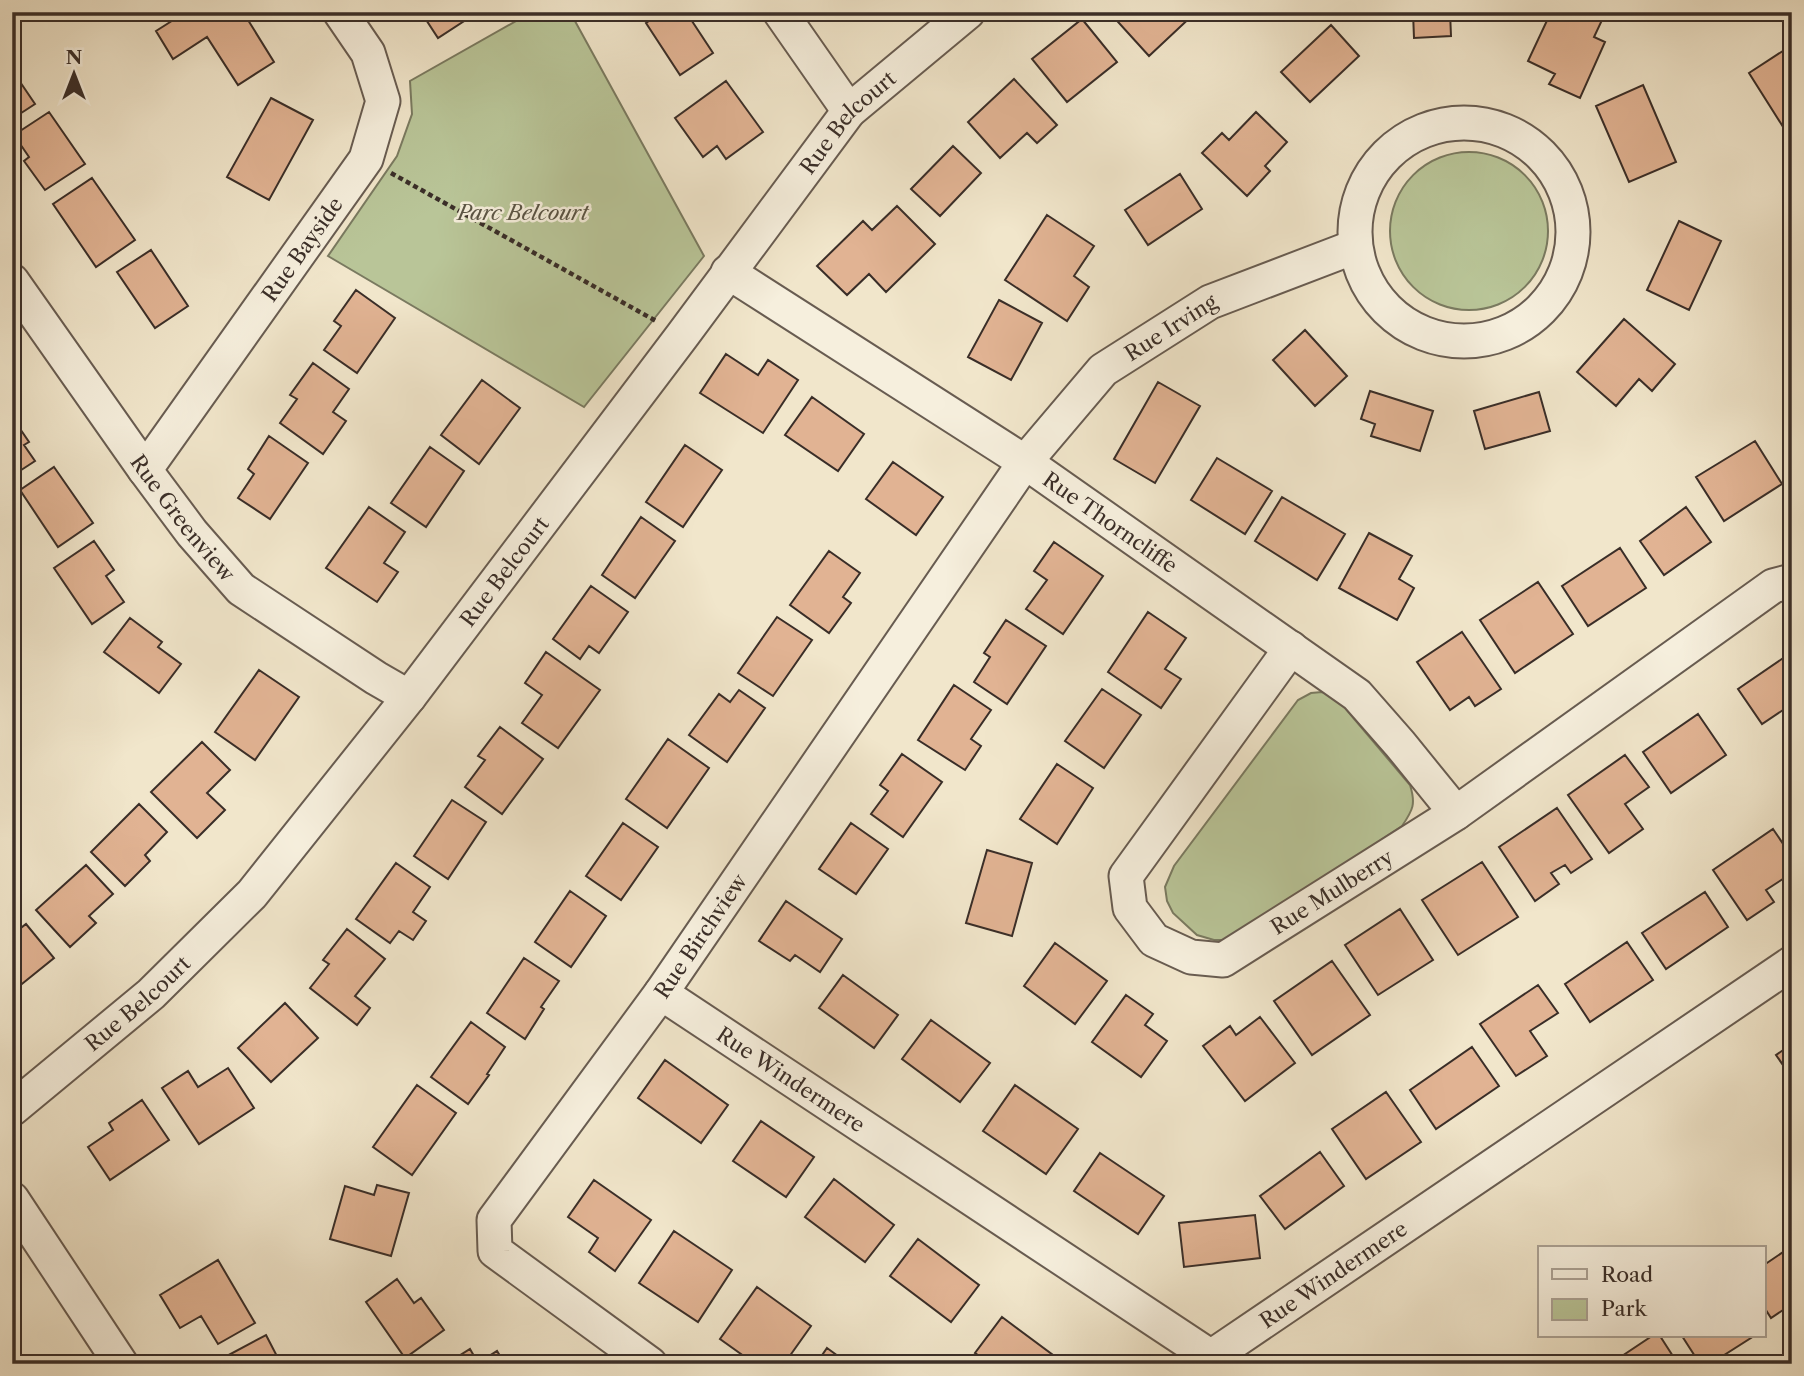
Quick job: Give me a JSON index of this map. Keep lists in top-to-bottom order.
{
  "streets": {
    "street": [
      "Rue Belcourt",
      "Rue Bayside",
      "Rue Irving",
      "Rue Greenview",
      "Rue Thorncliffe",
      "Rue Mulberry",
      "Rue Birchview",
      "Rue Windermere"
    ]
  },
  "crossings": [
    ["Rue Belcourt", "Rue Greenview"],
    ["Rue Belcourt", "Rue Thorncliffe"],
    ["Rue Bayside", "Rue Greenview"],
    ["Rue Irving", "Rue Thorncliffe"],
    ["Rue Irving", "Rue Birchview"],
    ["Rue Thorncliffe", "Rue Mulberry"],
    ["Rue Thorncliffe", "Rue Birchview"],
    ["Rue Birchview", "Rue Windermere"]
  ],
  "parks": ["Parc Belcourt"],
  "legend": ["Road", "Park"],
  "north": "top"
}
